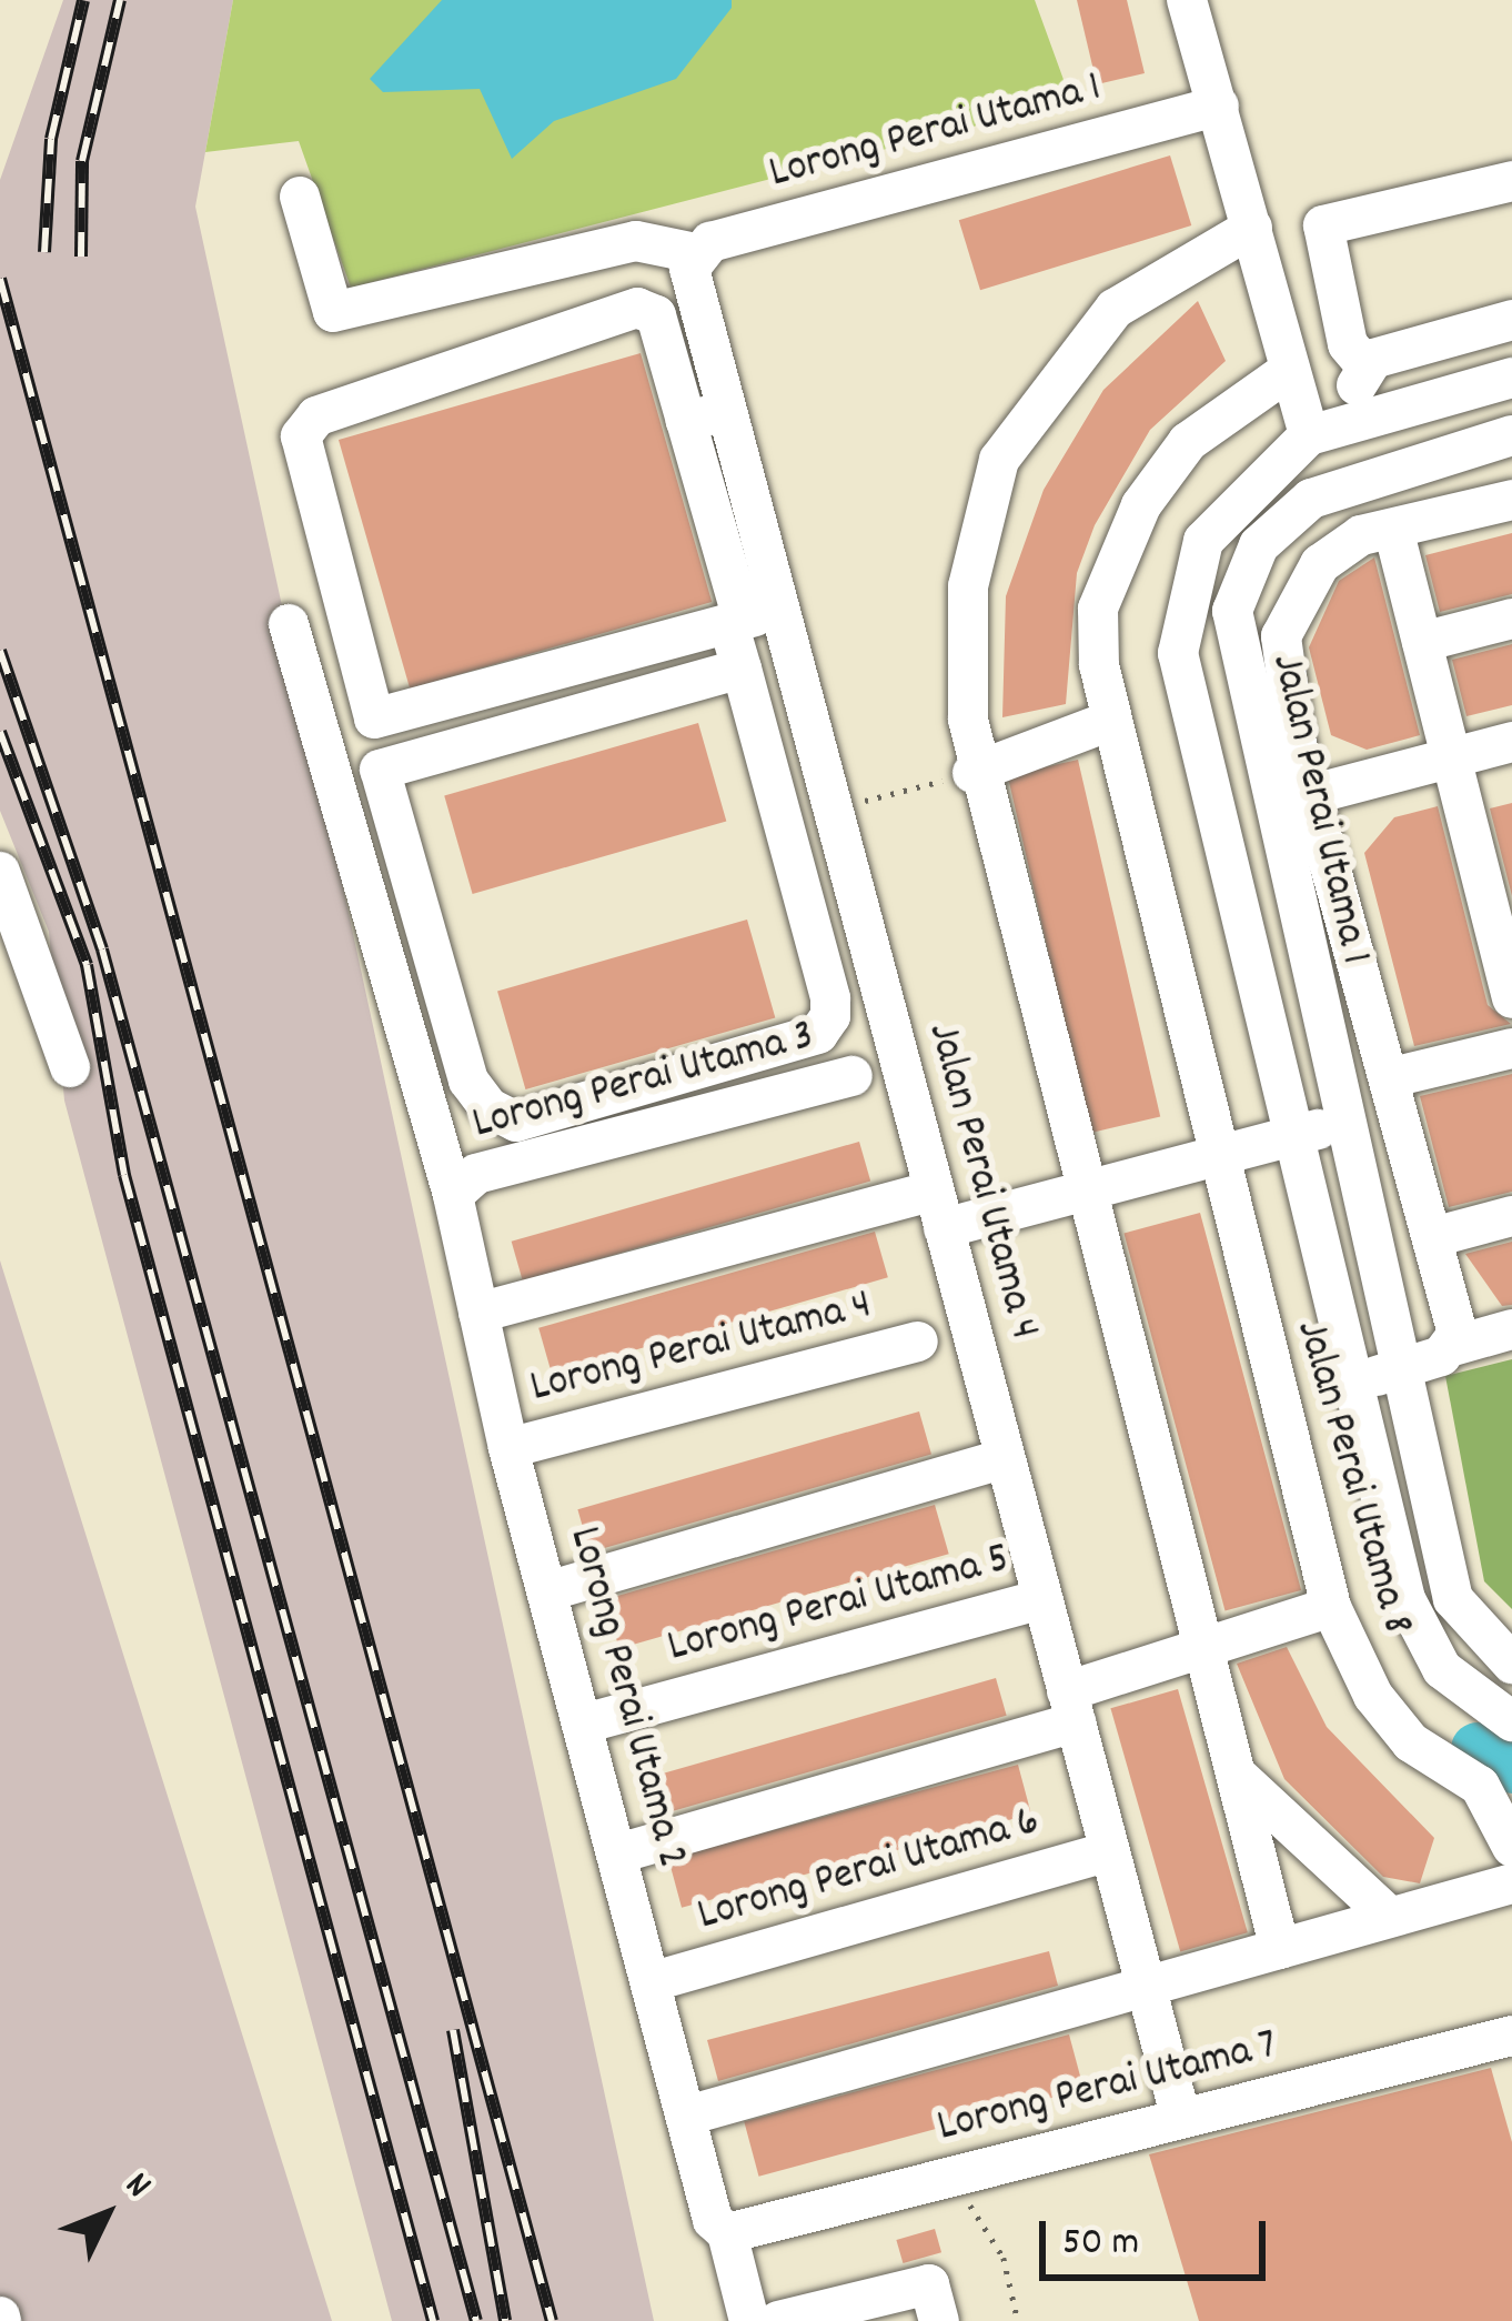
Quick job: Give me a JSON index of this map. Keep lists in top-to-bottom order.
{
  "streets": {
    "street": [
      "Lorong Perai Utama 1",
      "Jalan Perai Utama 1",
      "Lorong Perai Utama 3",
      "Jalan Perai Utama 4",
      "Lorong Perai Utama 4",
      "Jalan Perai Utama 8",
      "Lorong Perai Utama 5",
      "Lorong Perai Utama 2",
      "Lorong Perai Utama 6",
      "Lorong Perai Utama 7"
    ]
  },
  "crossings": [
    ["Lorong Perai Utama 1", "Jalan Perai Utama 4"],
    ["Lorong Perai Utama 3", "Lorong Perai Utama 2"],
    ["Jalan Perai Utama 4", "Lorong Perai Utama 5"],
    ["Jalan Perai Utama 4", "Lorong Perai Utama 6"],
    ["Jalan Perai Utama 4", "Lorong Perai Utama 7"],
    ["Lorong Perai Utama 4", "Lorong Perai Utama 2"],
    ["Lorong Perai Utama 5", "Lorong Perai Utama 2"],
    ["Lorong Perai Utama 2", "Lorong Perai Utama 6"],
    ["Lorong Perai Utama 2", "Lorong Perai Utama 7"]
  ],
  "scale_bar": "50 m",
  "north": "top right"
}
